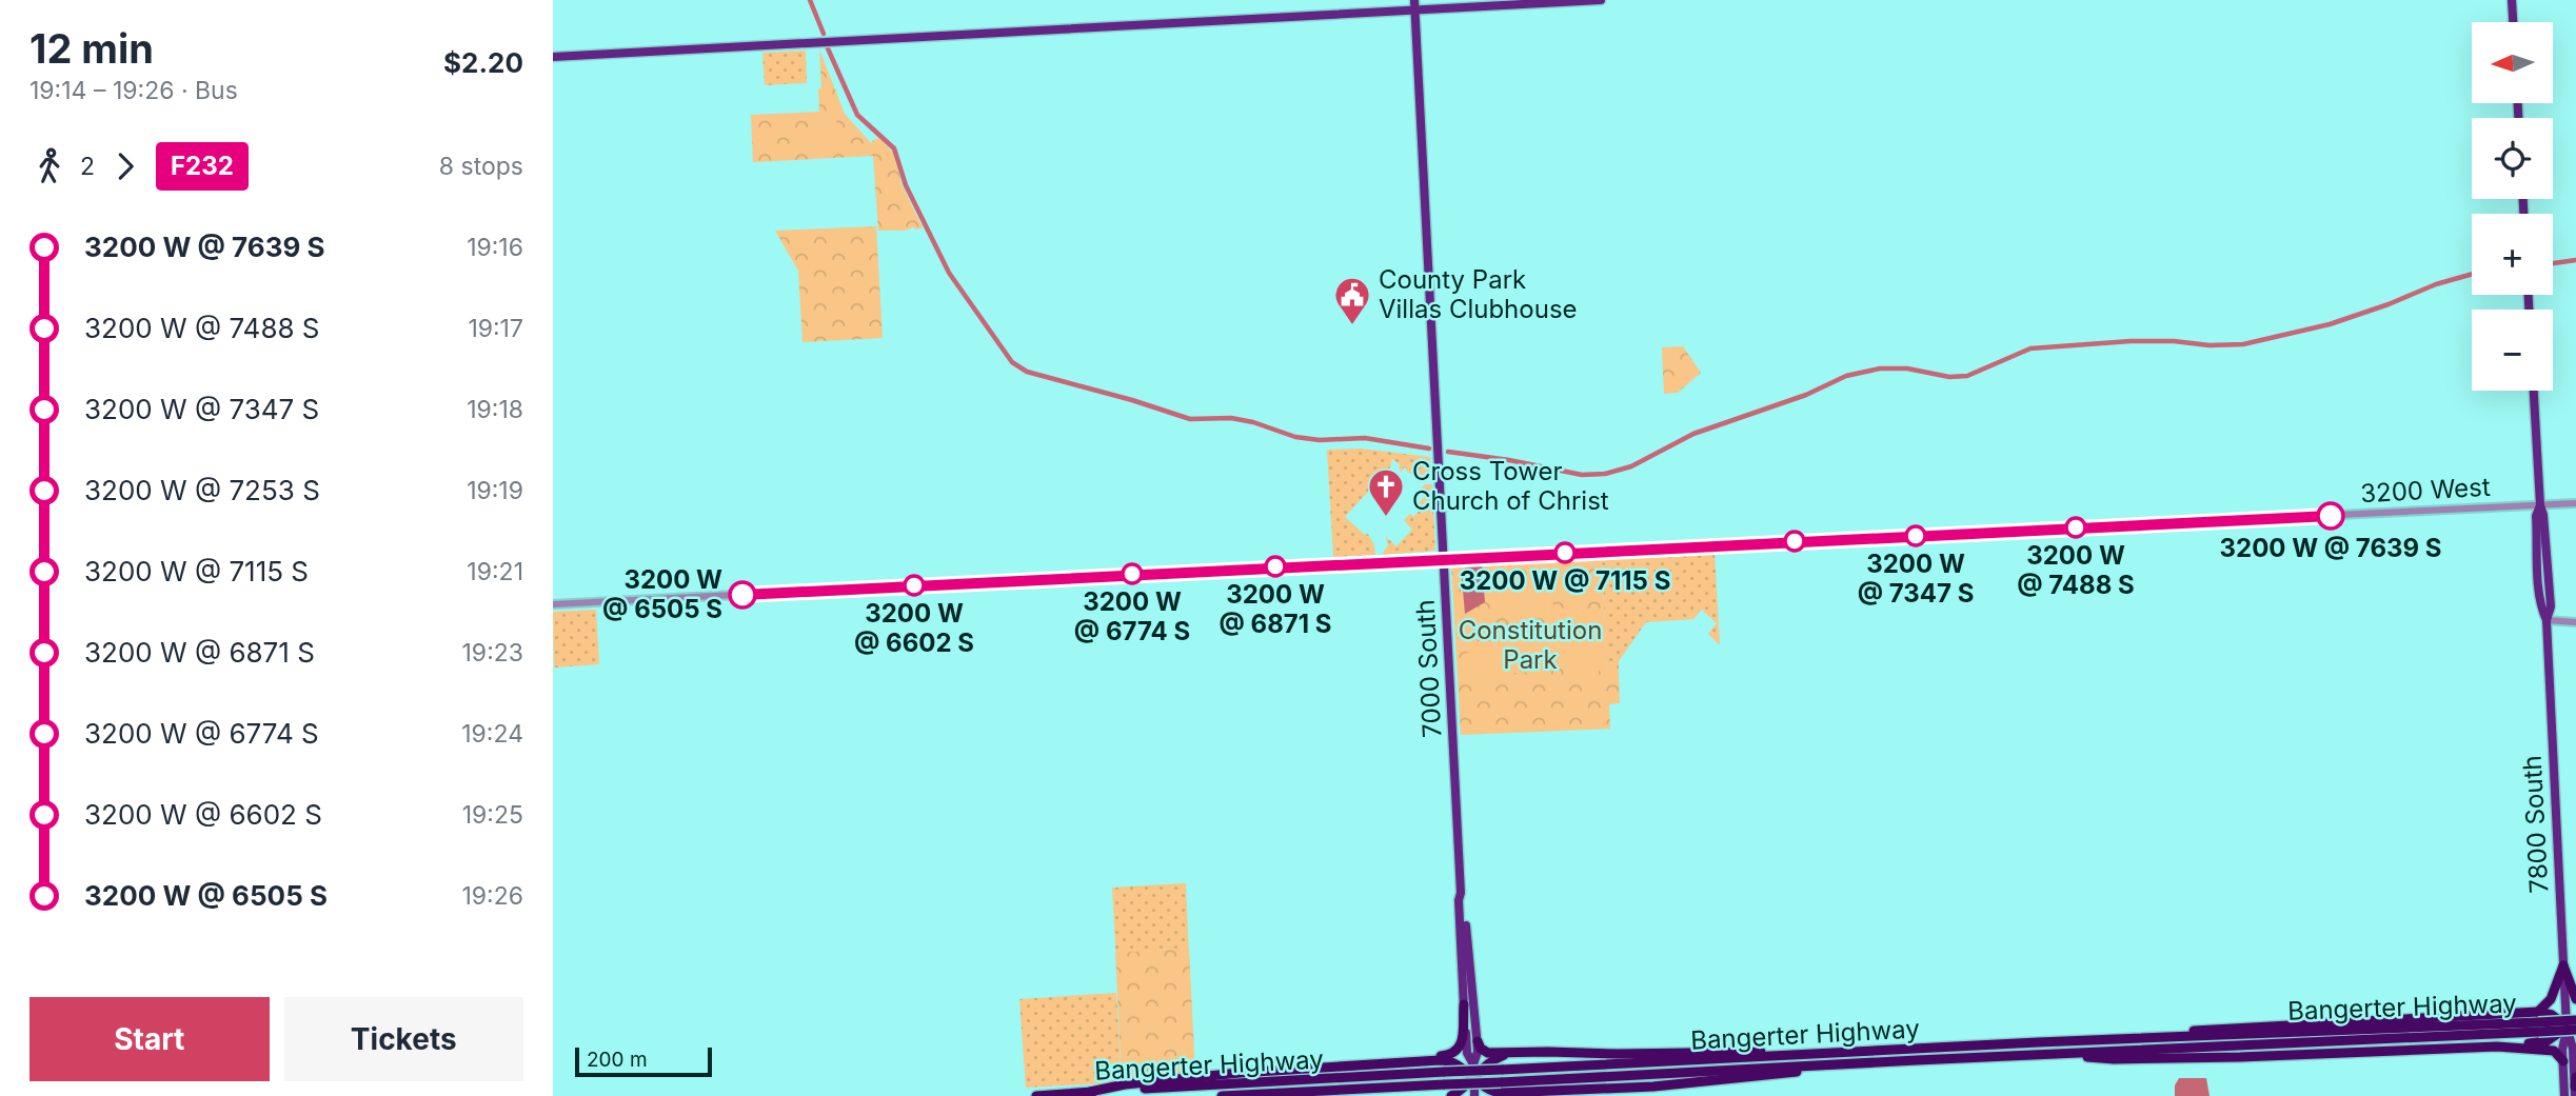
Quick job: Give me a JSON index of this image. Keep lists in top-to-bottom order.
{
  "streets": {
    "highway": ["Bangerter Highway"],
    "main road": ["7000 South", "7800 South"],
    "street": ["3200 West"]
  },
  "crossings": [
    ["3200 West", "7000 South"],
    ["3200 West", "7800 South"],
    ["7800 South", "Bangerter Highway"]
  ],
  "parks": ["Constitution Park"],
  "places": {
    "public building": ["County Park Villas Clubhouse"],
    "other": [
      "3200 W @ 7639 S",
      "3200 W @ 7488 S",
      "3200 W @ 7347 S",
      "3200 W @ 7115 S",
      "3200 W @ 6871 S",
      "3200 W @ 6774 S",
      "3200 W @ 6602 S",
      "3200 W @ 6505 S"
    ],
    "church": ["Cross Tower Church of Christ"]
  },
  "lines": ["bus line F232"],
  "scale_bar": "200 m",
  "north": "left",
  "page": {
    "heading": ["12 min", "19:14 – 19:26 · Bus", "$2.20"],
    "map_buttons": ["+", "−"],
    "legs": ["2", "F232", "8 stops"],
    "list": [
      {
        "name": "3200 W @ 7639 S",
        "value": "19:16"
      },
      {
        "name": "3200 W @ 7488 S",
        "value": "19:17"
      },
      {
        "name": "3200 W @ 7347 S",
        "value": "19:18"
      },
      {
        "name": "3200 W @ 7253 S",
        "value": "19:19"
      },
      {
        "name": "3200 W @ 7115 S",
        "value": "19:21"
      },
      {
        "name": "3200 W @ 6871 S",
        "value": "19:23"
      },
      {
        "name": "3200 W @ 6774 S",
        "value": "19:24"
      },
      {
        "name": "3200 W @ 6602 S",
        "value": "19:25"
      },
      {
        "name": "3200 W @ 6505 S",
        "value": "19:26"
      }
    ],
    "buttons": ["Start", "Tickets"],
    "scale": "200 m"
  }
}
